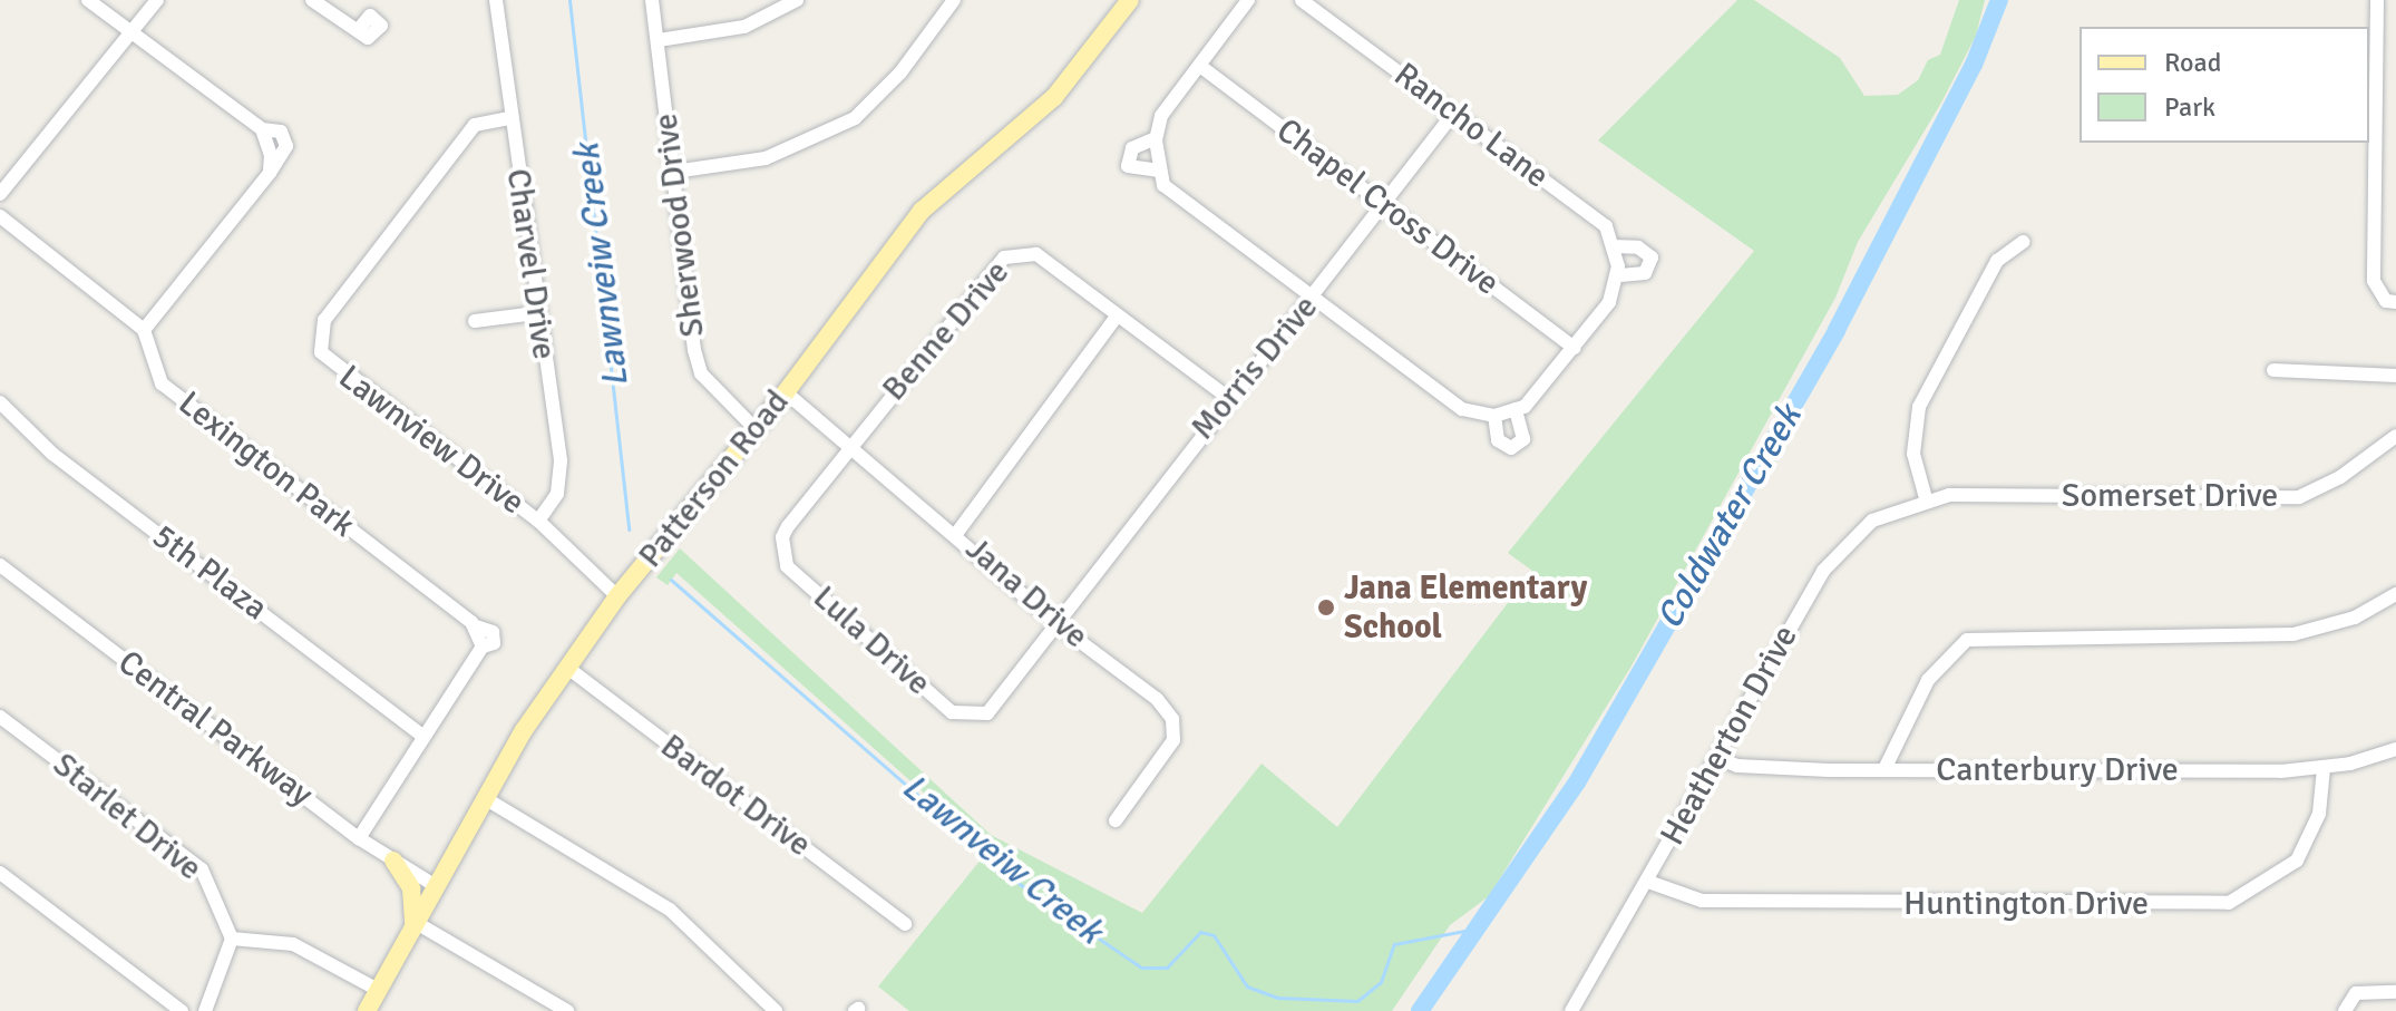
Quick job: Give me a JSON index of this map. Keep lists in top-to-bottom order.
{
  "streets": {
    "main road": ["Patterson Road"],
    "street": [
      "Rancho Lane",
      "Chapel Cross Drive",
      "Sherwood Drive",
      "Charvel Drive",
      "Benne Drive",
      "Morris Drive",
      "Lawnview Drive",
      "Lexington Park",
      "Somerset Drive",
      "5th Plaza",
      "Jana Drive",
      "Lula Drive",
      "Central Parkway",
      "Heatherton Drive",
      "Canterbury Drive",
      "Bardot Drive",
      "Starlet Drive",
      "Huntington Drive"
    ]
  },
  "crossings": [
    ["Rancho Lane", "Morris Drive"],
    ["Chapel Cross Drive", "Morris Drive"],
    ["Sherwood Drive", "Patterson Road"],
    ["Charvel Drive", "Lawnview Drive"],
    ["Benne Drive", "Morris Drive"],
    ["Benne Drive", "Jana Drive"],
    ["Benne Drive", "Lula Drive"],
    ["Morris Drive", "Jana Drive"],
    ["Morris Drive", "Lula Drive"],
    ["Lawnview Drive", "Patterson Road"],
    ["Lexington Park", "5th Plaza"],
    ["Patterson Road", "Jana Drive"],
    ["Patterson Road", "Central Parkway"],
    ["Patterson Road", "Bardot Drive"],
    ["Somerset Drive", "Heatherton Drive"],
    ["Jana Drive", "Lula Drive"],
    ["Heatherton Drive", "Canterbury Drive"],
    ["Heatherton Drive", "Huntington Drive"],
    ["Canterbury Drive", "Huntington Drive"]
  ],
  "water": ["Lawnveiw Creek", "Coldwater Creek"],
  "places": ["Jana Elementary School"],
  "legend": ["Road", "Park"]
}
